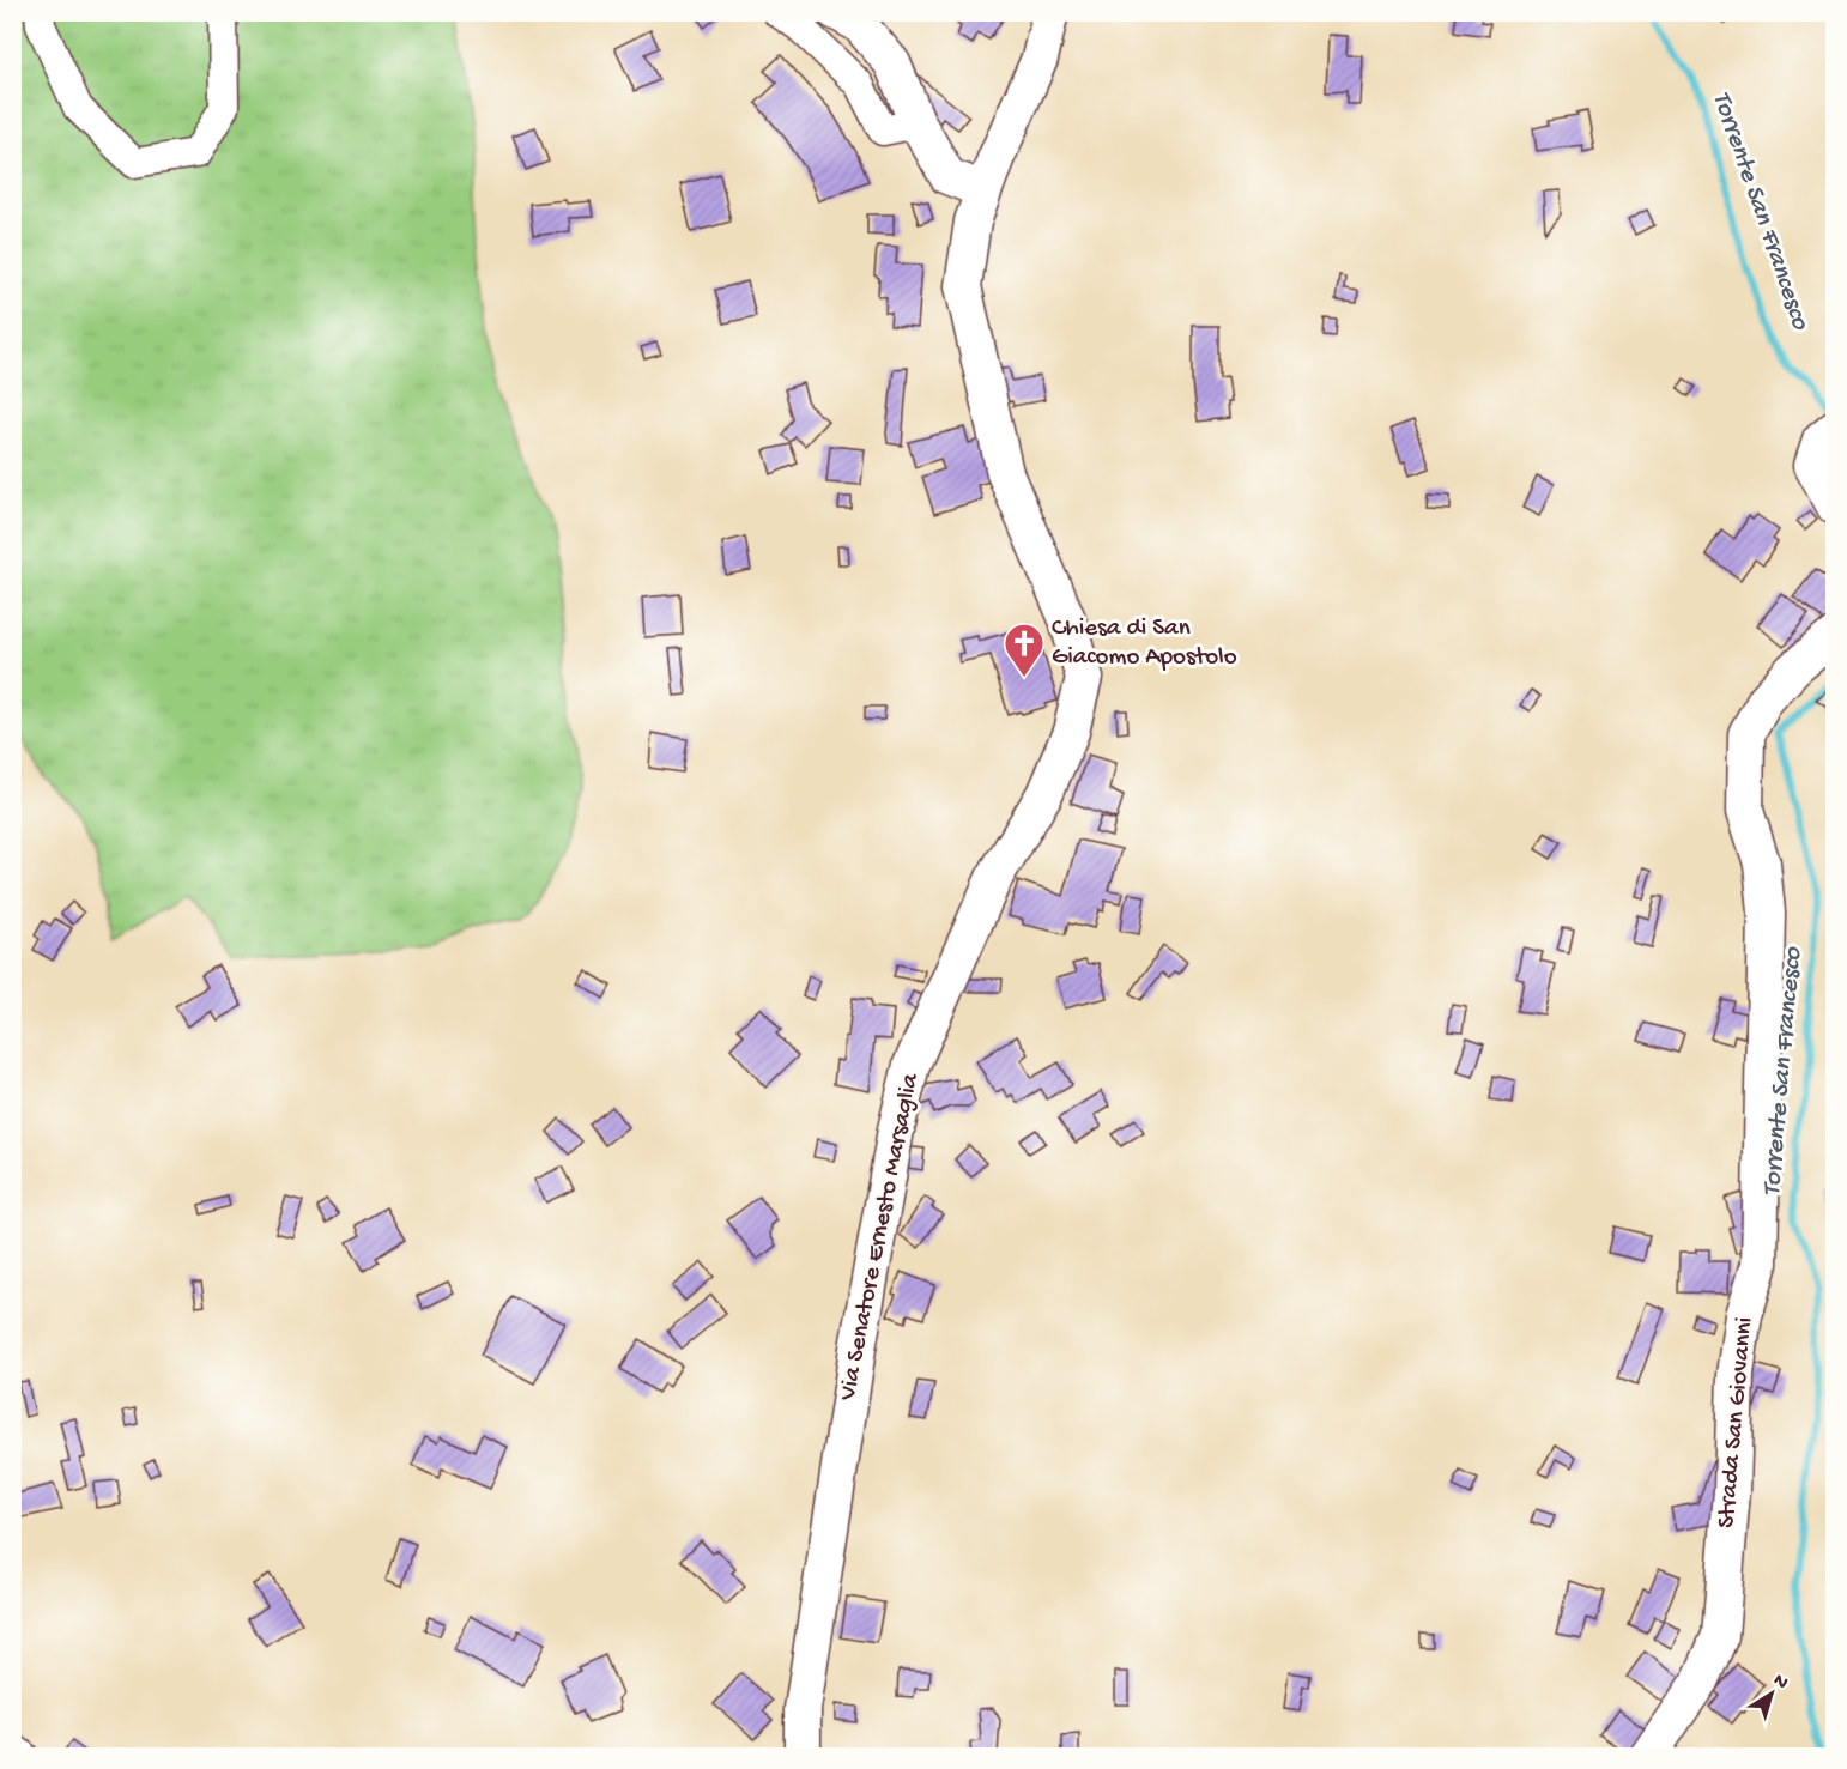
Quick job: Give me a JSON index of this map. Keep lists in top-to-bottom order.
{
  "streets": {
    "street": ["Via Senatore Ernesto Marsaglia", "Strada San Giovanni"]
  },
  "water": ["Torrente San Francesco"],
  "places": {
    "church": ["Chiesa di San Giacomo Apostolo"]
  },
  "north": "top right"
}
